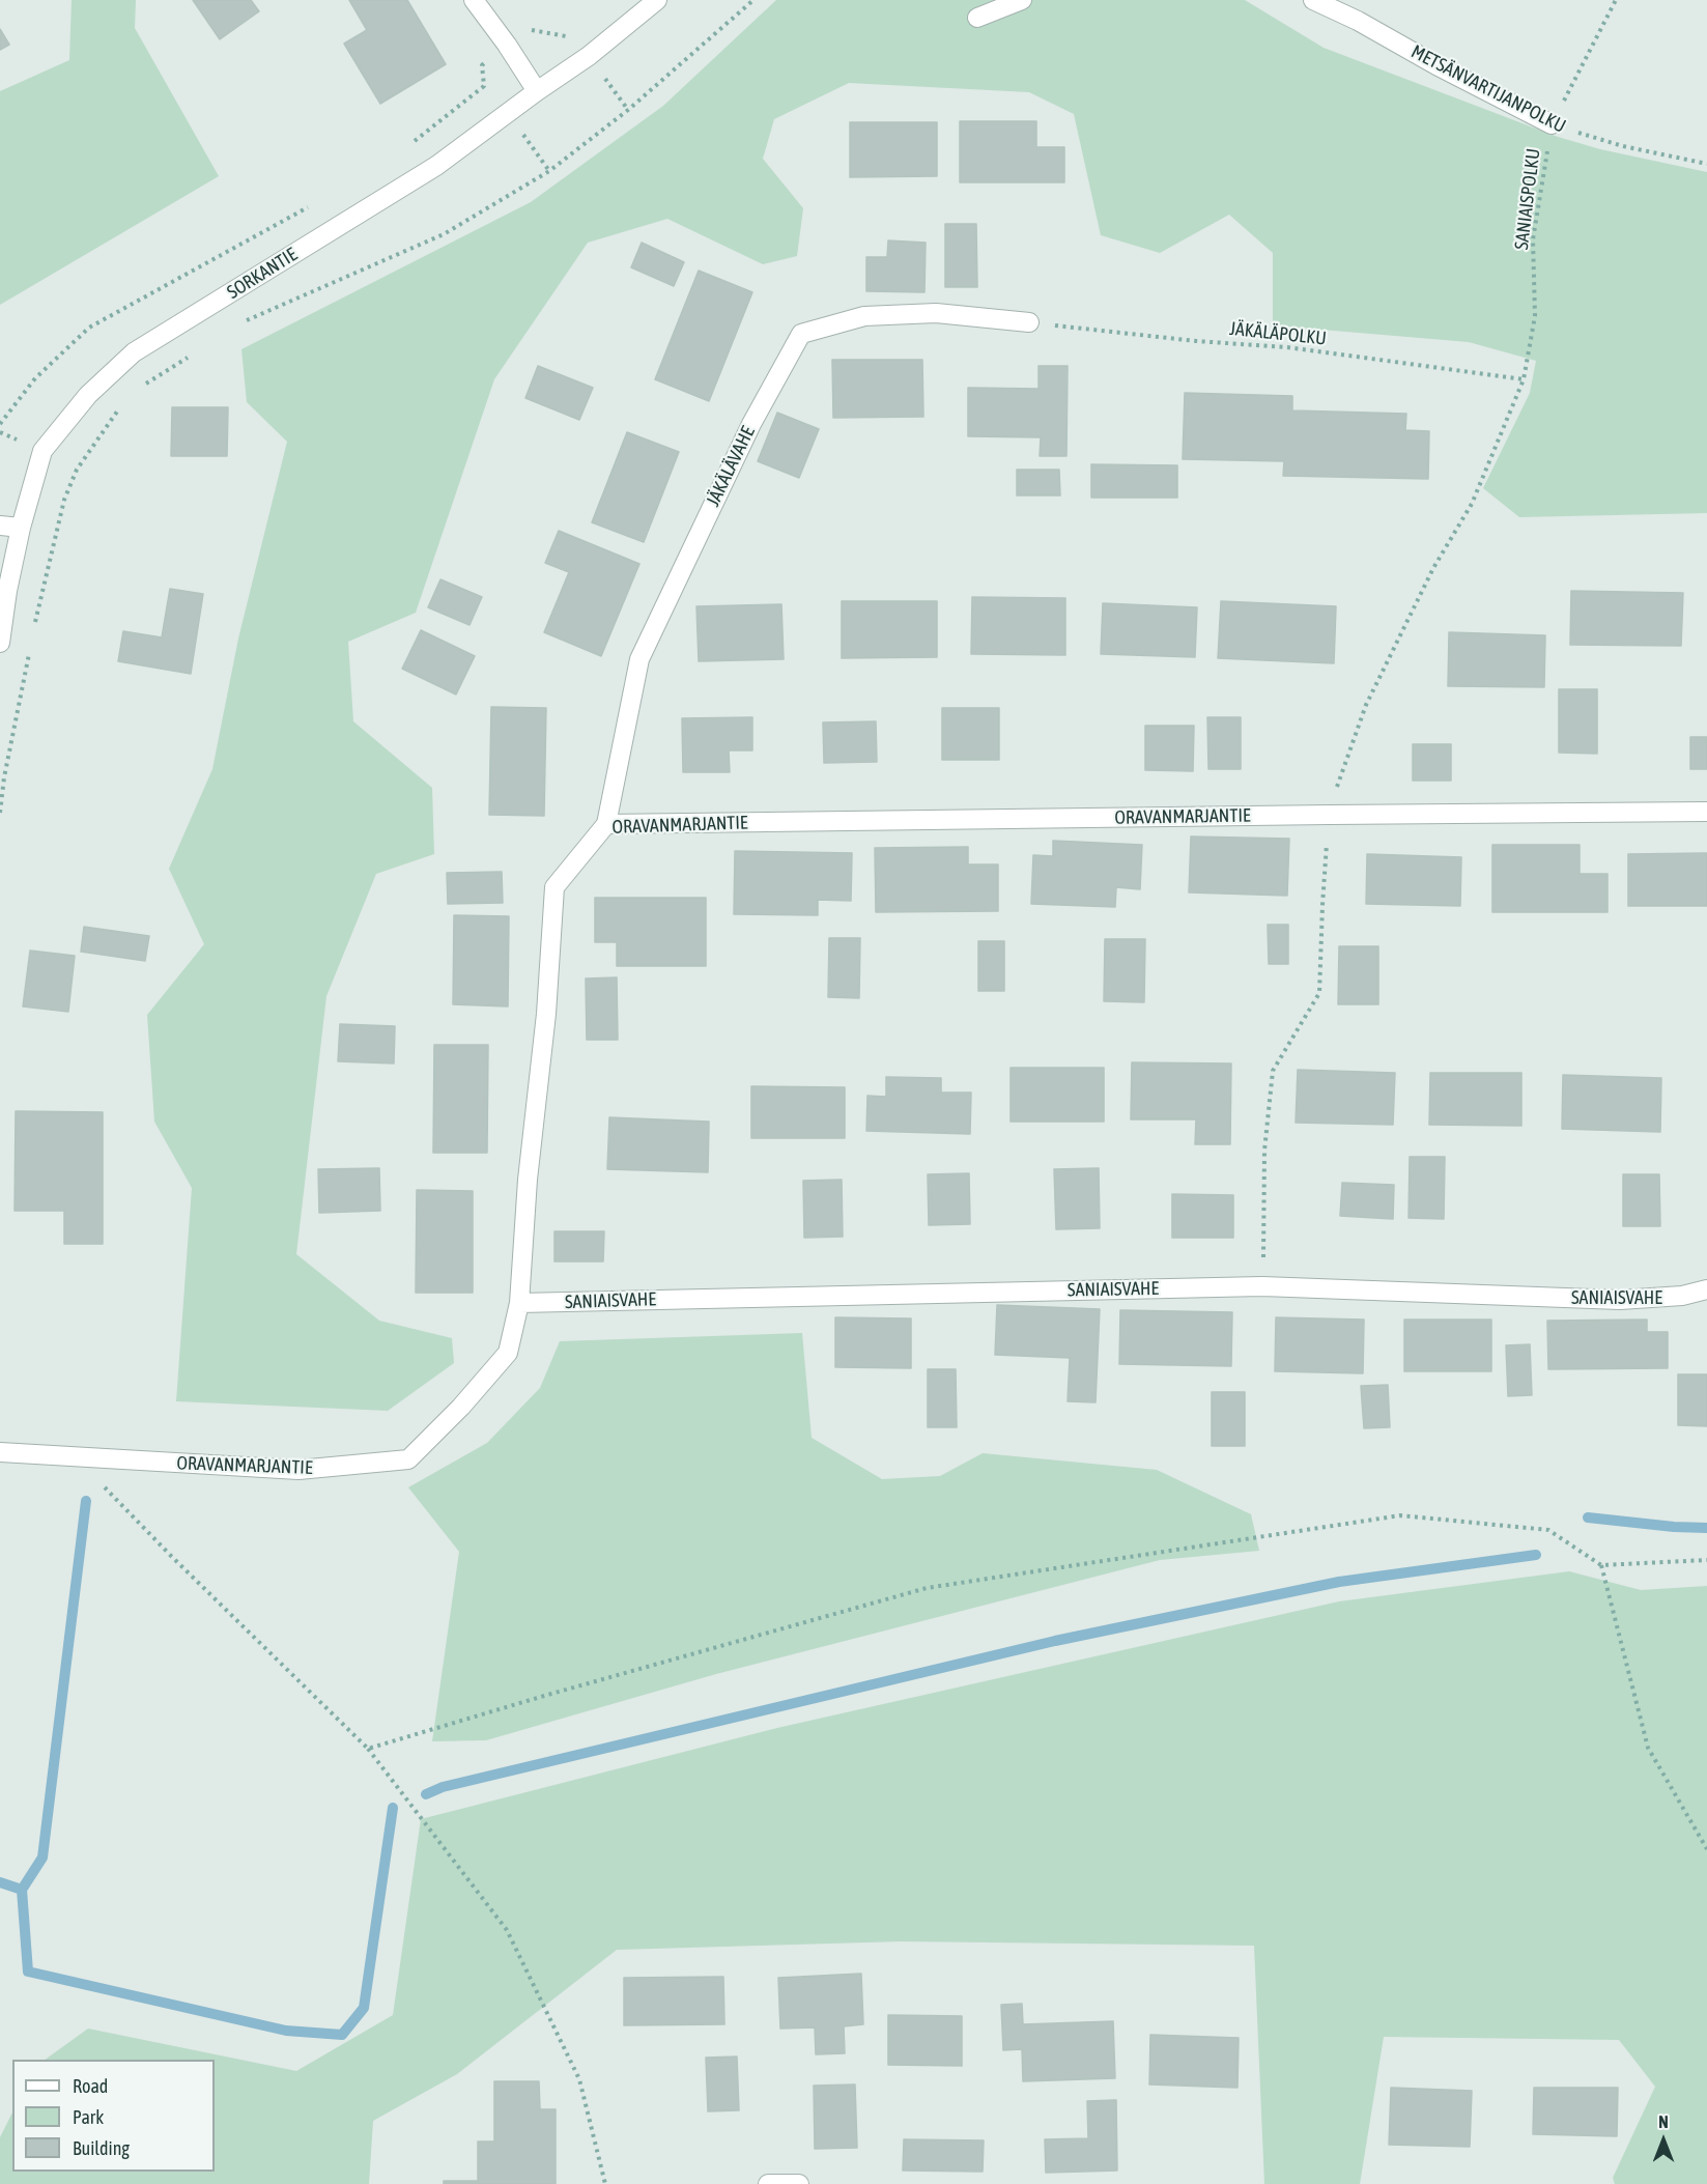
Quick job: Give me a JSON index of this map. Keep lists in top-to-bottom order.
{
  "streets": {
    "street": [
      "METSÄNVARTIJANPOLKU",
      "SORKANTIE",
      "JÄKÄLÄVAHE",
      "ORAVANMARJANTIE",
      "SANIAISVAHE"
    ],
    "path": ["SANIAISPOLKU", "JÄKÄLÄPOLKU"]
  },
  "crossings": [
    ["METSÄNVARTIJANPOLKU", "SANIAISPOLKU"],
    ["SANIAISPOLKU", "JÄKÄLÄPOLKU"],
    ["JÄKÄLÄPOLKU", "JÄKÄLÄVAHE"],
    ["JÄKÄLÄVAHE", "ORAVANMARJANTIE"],
    ["ORAVANMARJANTIE", "SANIAISVAHE"]
  ],
  "legend": ["Road", "Park", "Building"],
  "north": "top"
}
